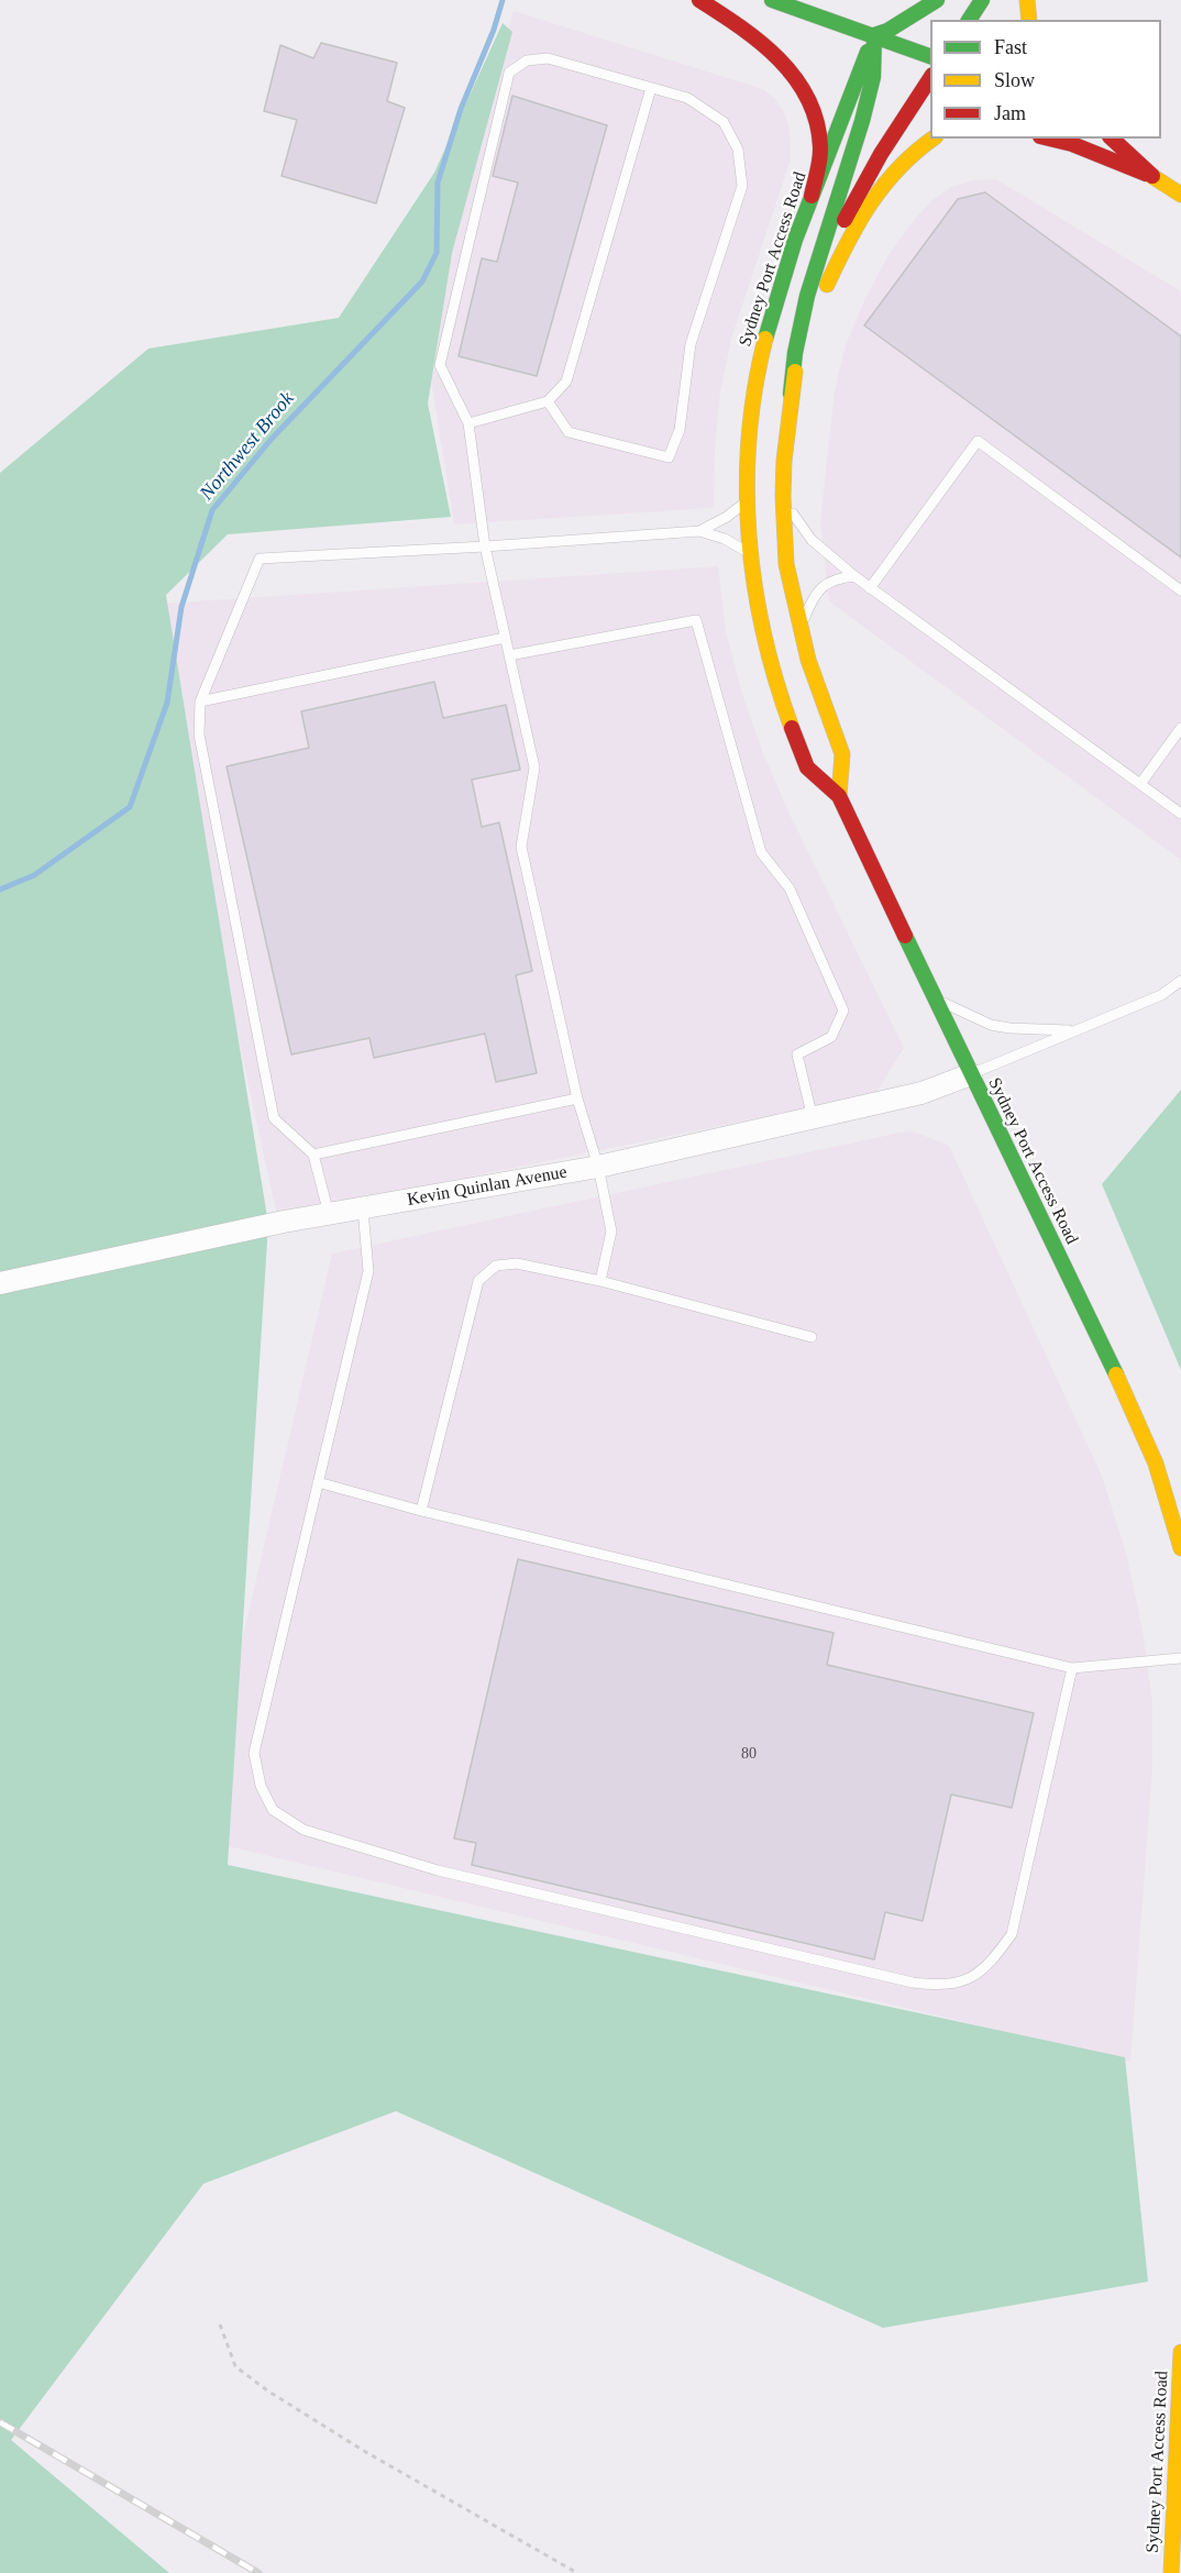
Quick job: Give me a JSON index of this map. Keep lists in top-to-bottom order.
{
  "streets": {
    "main road": ["Sydney Port Access Road"],
    "street": ["Kevin Quinlan Avenue"]
  },
  "crossings": [
    ["Sydney Port Access Road", "Kevin Quinlan Avenue"]
  ],
  "water": ["Northwest Brook"],
  "house_numbers": ["80"],
  "legend": ["Fast", "Slow", "Jam"]
}
